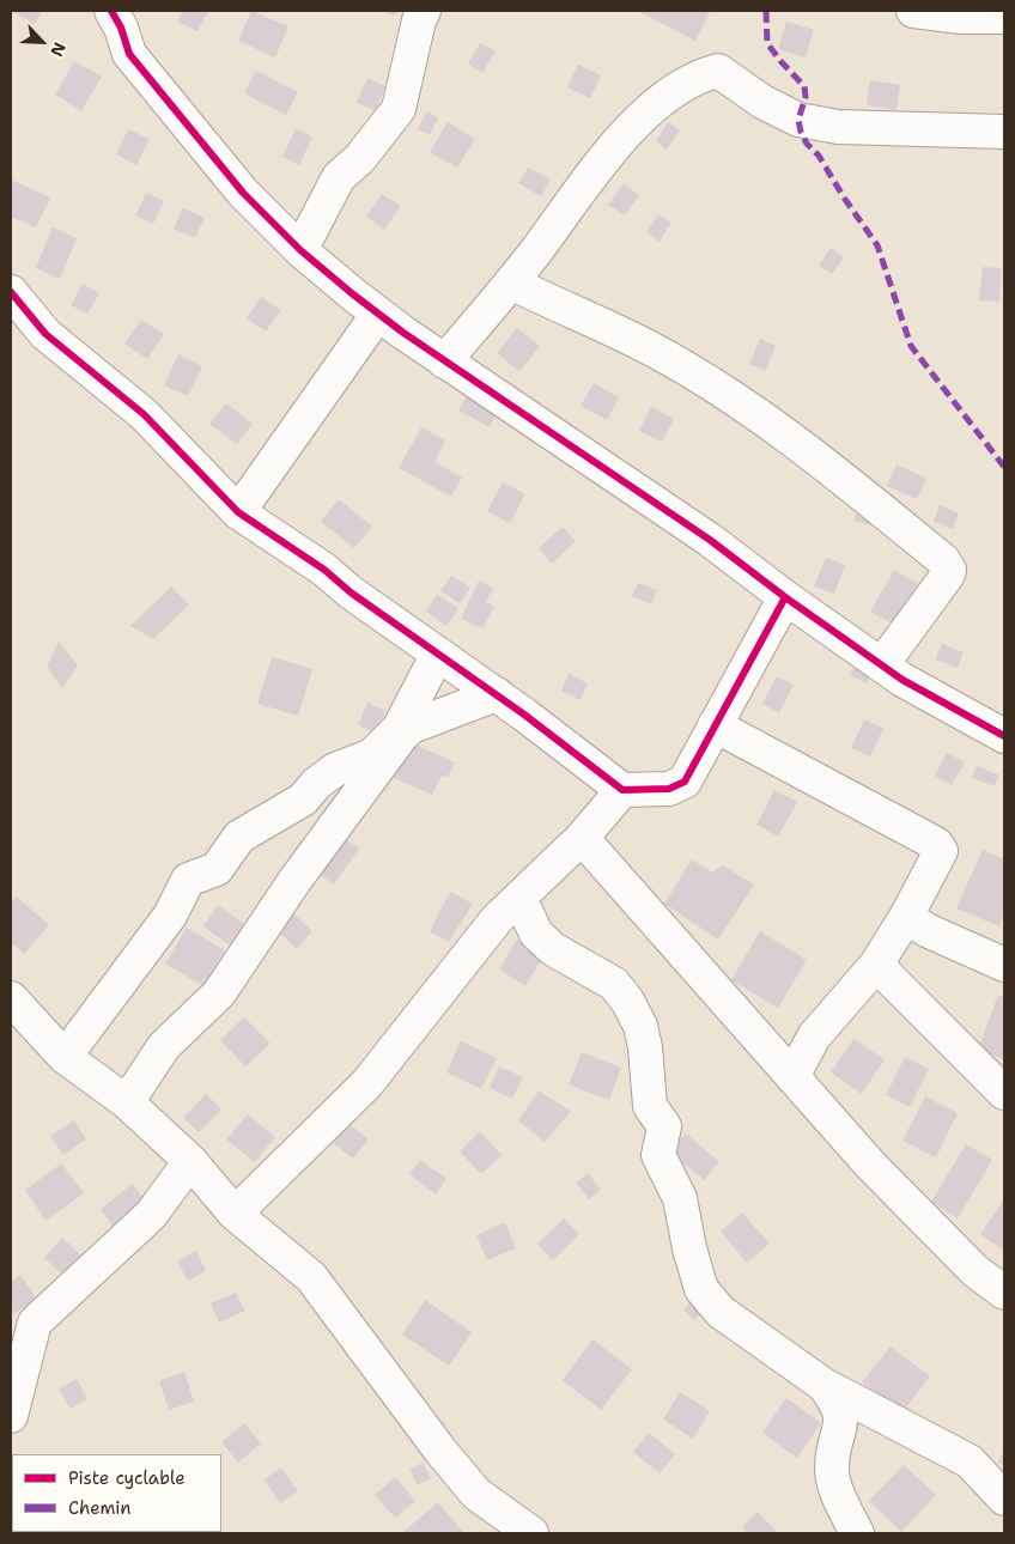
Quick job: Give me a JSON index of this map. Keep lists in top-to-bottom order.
{
  "legend": ["Piste cyclable", "Chemin"],
  "north": "bottom right"
}
